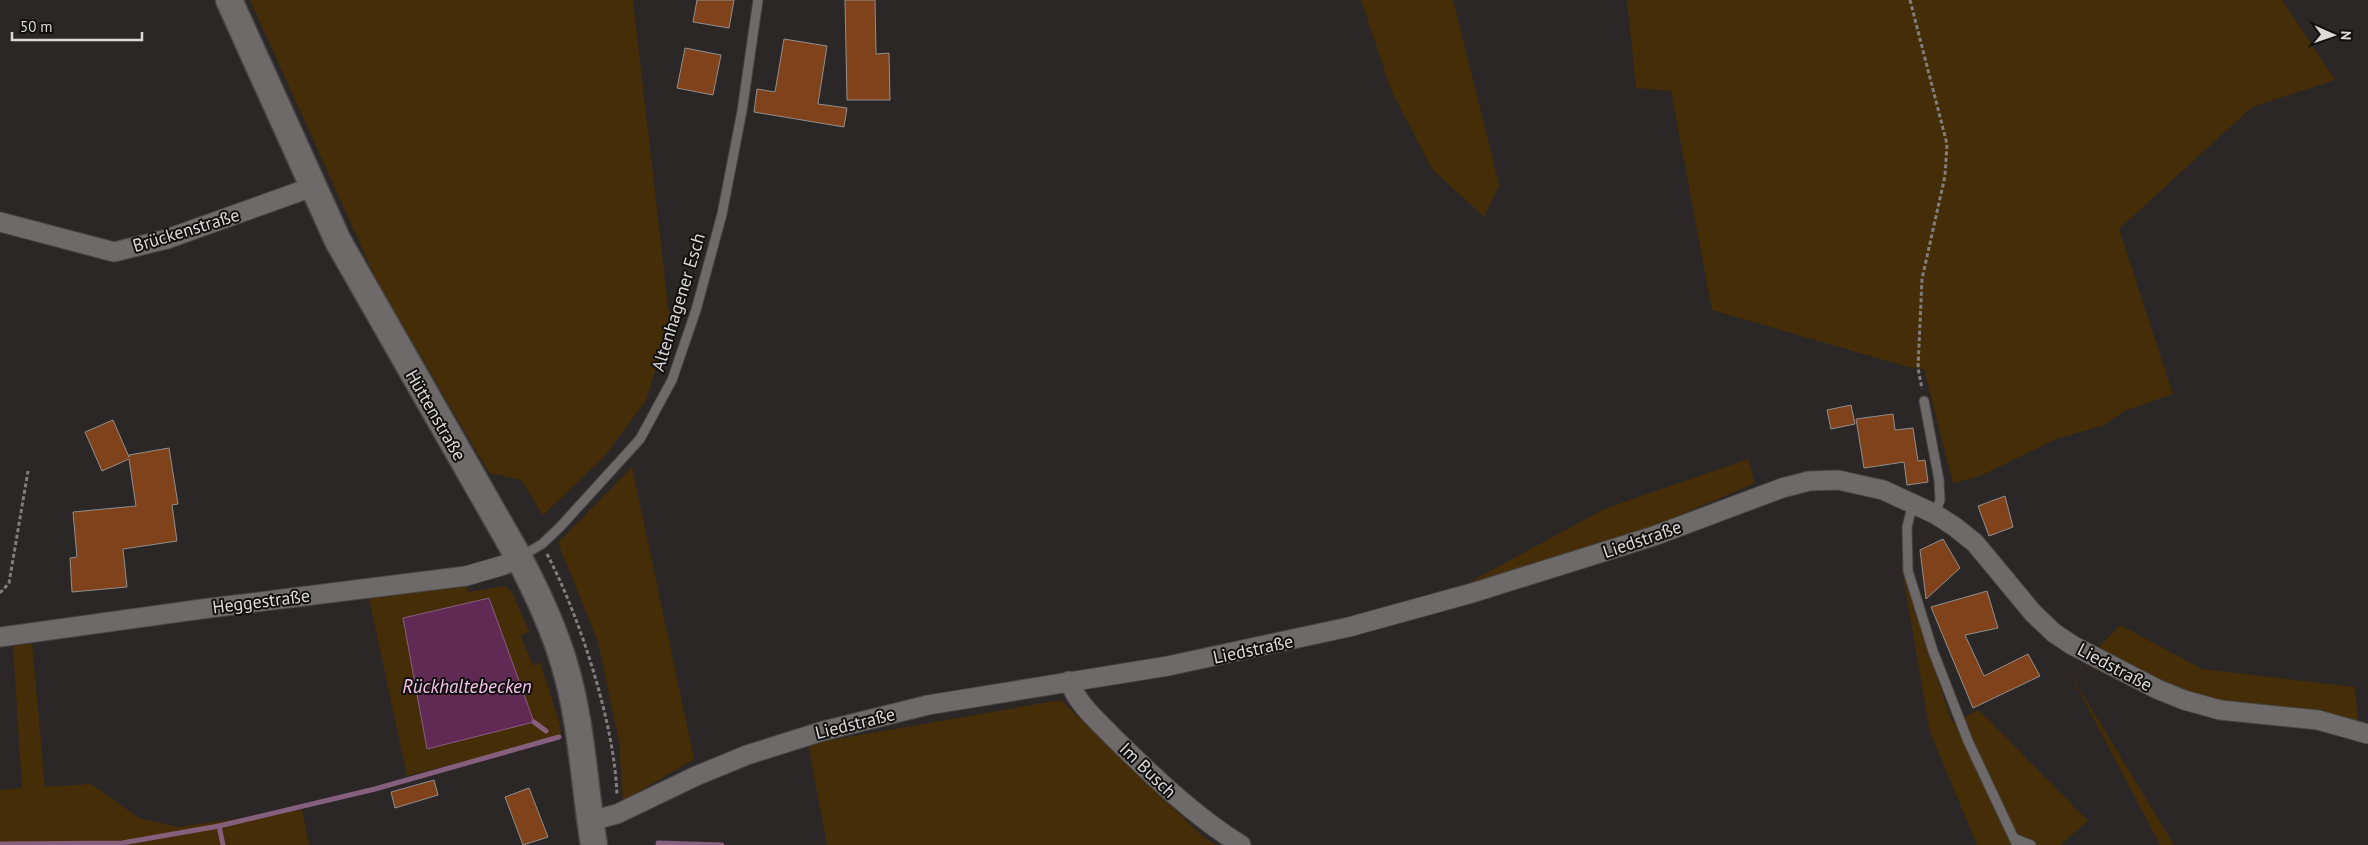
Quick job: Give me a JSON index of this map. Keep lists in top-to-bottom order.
{
  "streets": {
    "main road": ["Hüttenstraße"],
    "street": [
      "Brückenstraße",
      "Liedstraße",
      "Heggestraße",
      "Im Busch"
    ],
    "lane": ["Altenhagener Esch"]
  },
  "crossings": [
    ["Brückenstraße", "Hüttenstraße"],
    ["Altenhagener Esch", "Hüttenstraße"],
    ["Altenhagener Esch", "Heggestraße"],
    ["Hüttenstraße", "Liedstraße"],
    ["Hüttenstraße", "Heggestraße"],
    ["Liedstraße", "Im Busch"]
  ],
  "water": ["Rückhaltebecken"],
  "scale_bar": "50 m",
  "north": "right"
}
